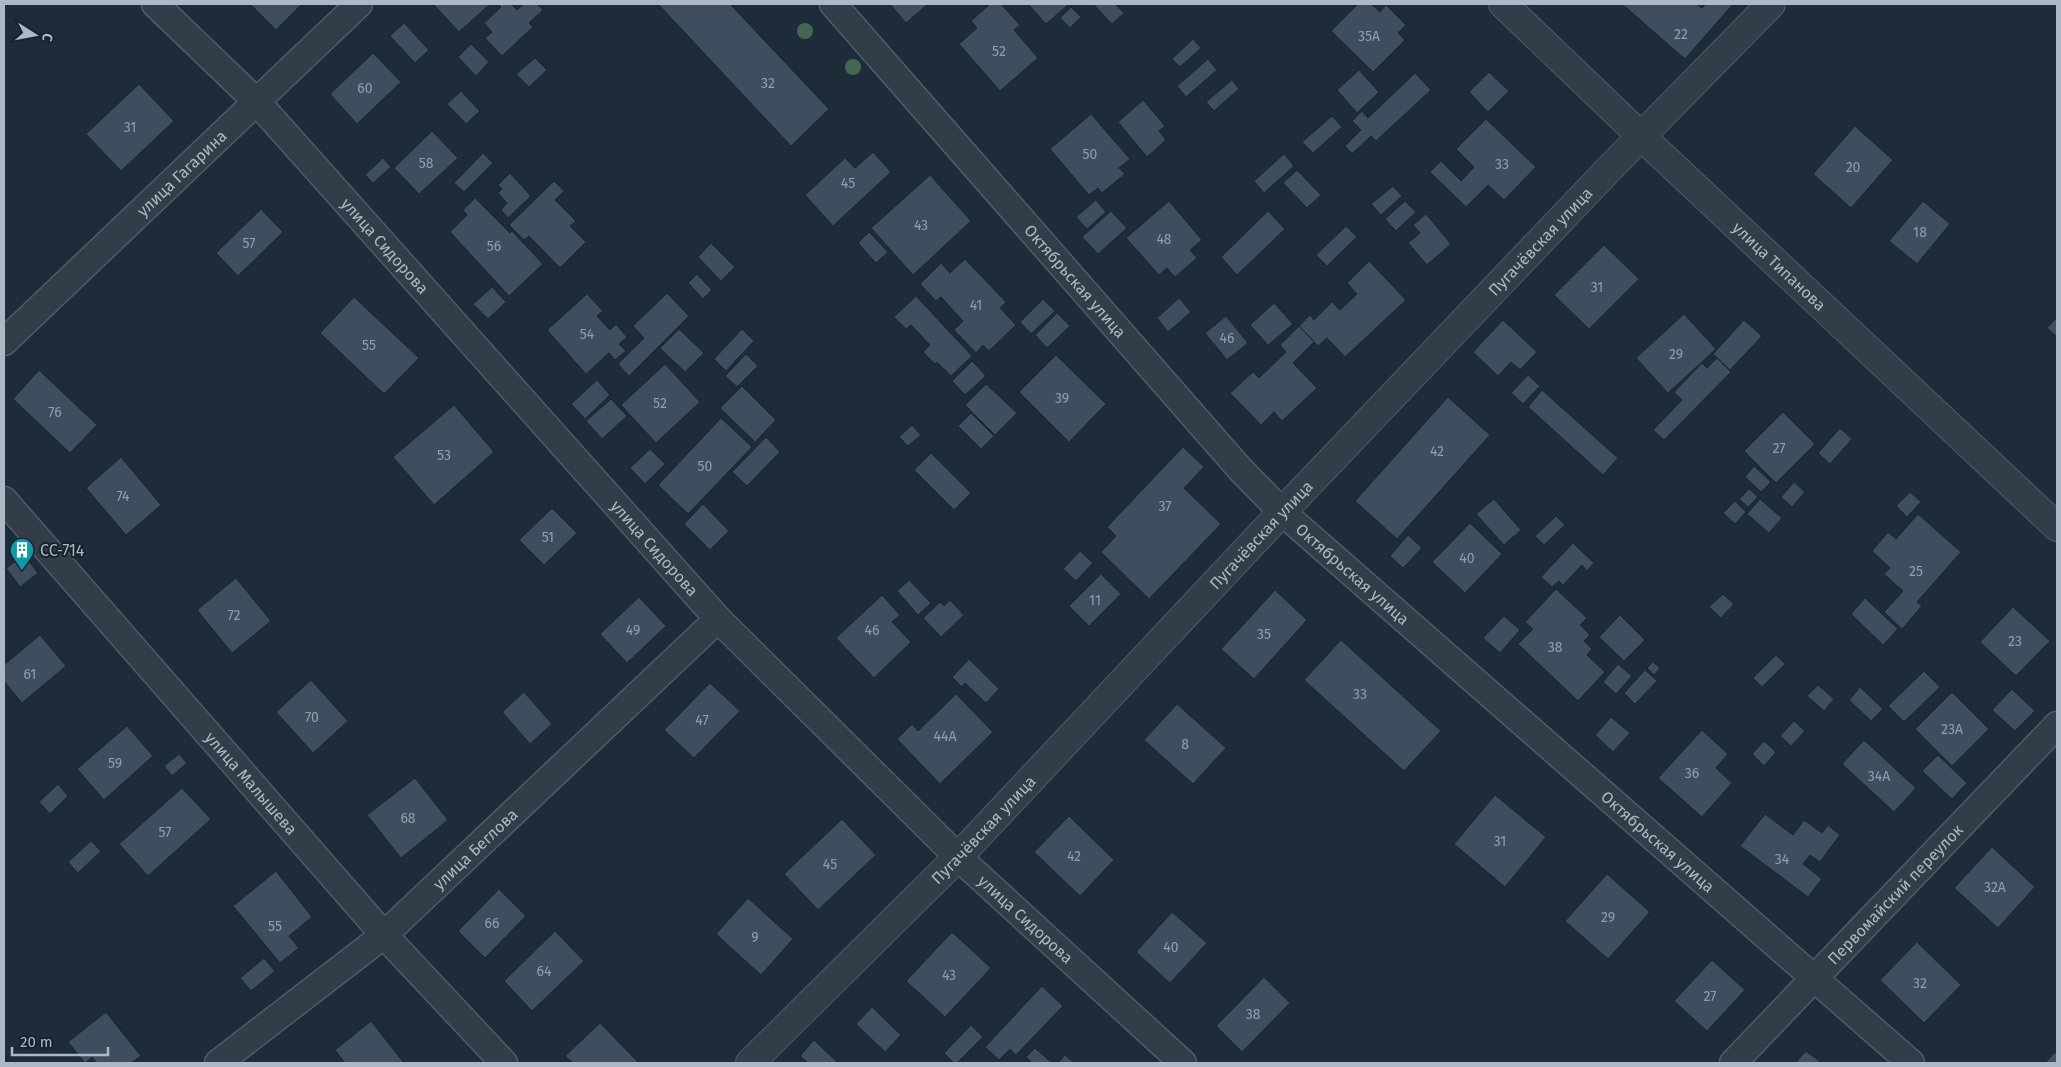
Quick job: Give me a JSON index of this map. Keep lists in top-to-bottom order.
{
  "streets": {
    "street": [
      "улица Гагарина",
      "Пугачёвская улица",
      "улица Сидорова",
      "улица Типанова",
      "Октябрьская улица",
      "улица Малышева",
      "улица Беглова",
      "Первомайский переулок"
    ]
  },
  "crossings": [
    ["улица Гагарина", "улица Сидорова"],
    ["Пугачёвская улица", "улица Сидорова"],
    ["Пугачёвская улица", "улица Типанова"],
    ["Пугачёвская улица", "Октябрьская улица"],
    ["улица Сидорова", "улица Беглова"],
    ["Октябрьская улица", "Первомайский переулок"],
    ["улица Малышева", "улица Беглова"]
  ],
  "places": {
    "building": ["СС-714"]
  },
  "house_numbers": [
    "22",
    "35А",
    "52",
    "32",
    "60",
    "31",
    "50",
    "58",
    "33",
    "20",
    "45",
    "43",
    "18",
    "48",
    "57",
    "56",
    "31",
    "41",
    "54",
    "46",
    "55",
    "29",
    "39",
    "52",
    "76",
    "27",
    "42",
    "53",
    "50",
    "74",
    "37",
    "51",
    "40",
    "25",
    "11",
    "72",
    "49",
    "46",
    "35",
    "23",
    "38",
    "61",
    "33",
    "70",
    "47",
    "23А",
    "44А",
    "8",
    "59",
    "36",
    "34А",
    "68",
    "57",
    "31",
    "42",
    "34",
    "45",
    "32А",
    "29",
    "66",
    "55",
    "9",
    "40",
    "64",
    "43",
    "32",
    "27",
    "38"
  ],
  "scale_bar": "20 m",
  "north": "right"
}
